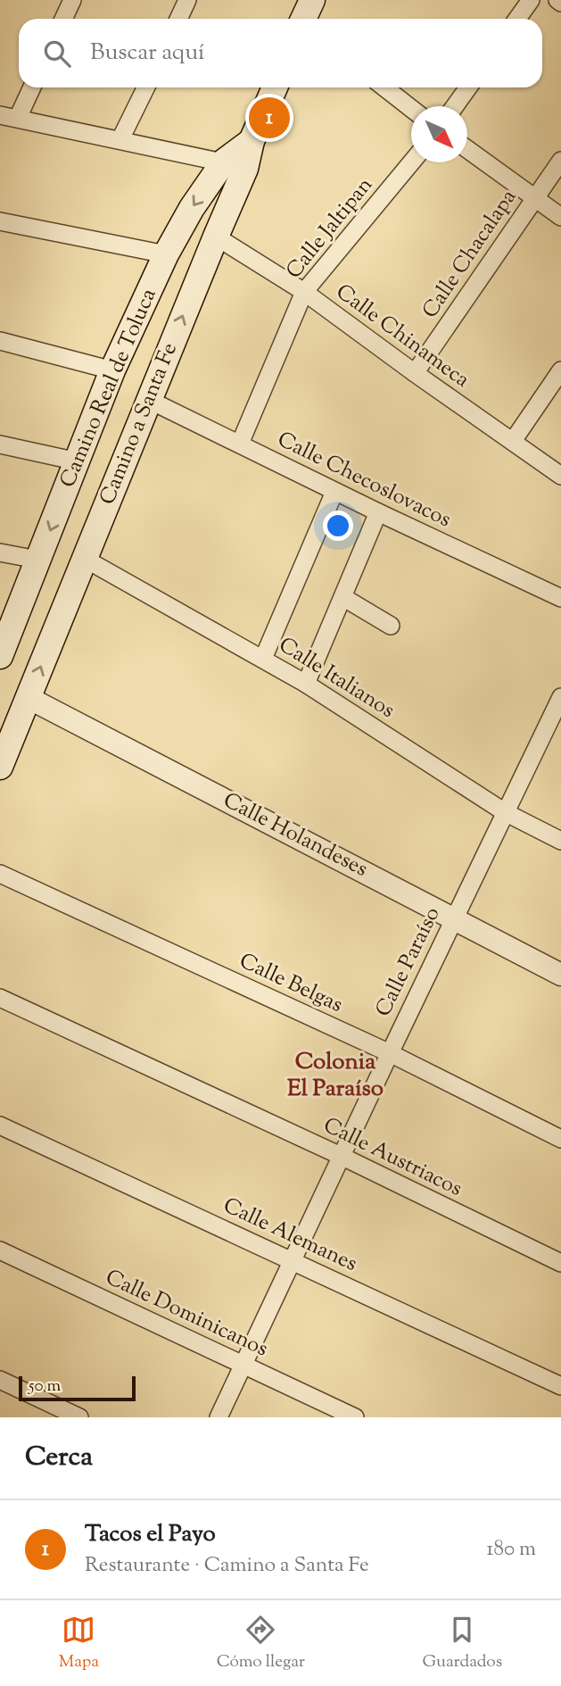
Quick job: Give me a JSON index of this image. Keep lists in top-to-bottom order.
{
  "streets": {
    "main road": ["Camino Real de Toluca", "Camino a Santa Fe"],
    "street": [
      "Calle Jaltipan",
      "Calle Chacalapa",
      "Calle Chinameca",
      "Calle Checoslovacos",
      "Calle Italianos",
      "Calle Holandeses",
      "Calle Paraíso",
      "Calle Belgas",
      "Calle Austriacos",
      "Calle Alemanes",
      "Calle Dominicanos"
    ]
  },
  "crossings": [
    ["Calle Jaltipan", "Calle Chinameca"],
    ["Calle Jaltipan", "Calle Checoslovacos"],
    ["Calle Chacalapa", "Calle Chinameca"],
    ["Calle Chinameca", "Camino a Santa Fe"],
    ["Camino Real de Toluca", "Camino a Santa Fe"],
    ["Camino a Santa Fe", "Calle Checoslovacos"],
    ["Camino a Santa Fe", "Calle Italianos"],
    ["Camino a Santa Fe", "Calle Holandeses"],
    ["Calle Italianos", "Calle Paraíso"],
    ["Calle Holandeses", "Calle Paraíso"],
    ["Calle Paraíso", "Calle Belgas"],
    ["Calle Paraíso", "Calle Austriacos"],
    ["Calle Paraíso", "Calle Alemanes"],
    ["Calle Paraíso", "Calle Dominicanos"]
  ],
  "one_way": ["Camino a Santa Fe"],
  "districts": ["Colonia El Paraíso"],
  "scale_bar": "50 m",
  "north": "bottom right",
  "page": {
    "search": "Buscar aquí",
    "pins": "1",
    "scale": "50 m",
    "heading": "Cerca",
    "list": [
      {
        "mark": "1",
        "name": "Tacos el Payo",
        "note": "Restaurante · Camino a Santa Fe",
        "value": "180 m"
      }
    ],
    "nav": ["Mapa", "Cómo llegar", "Guardados"]
  }
}
